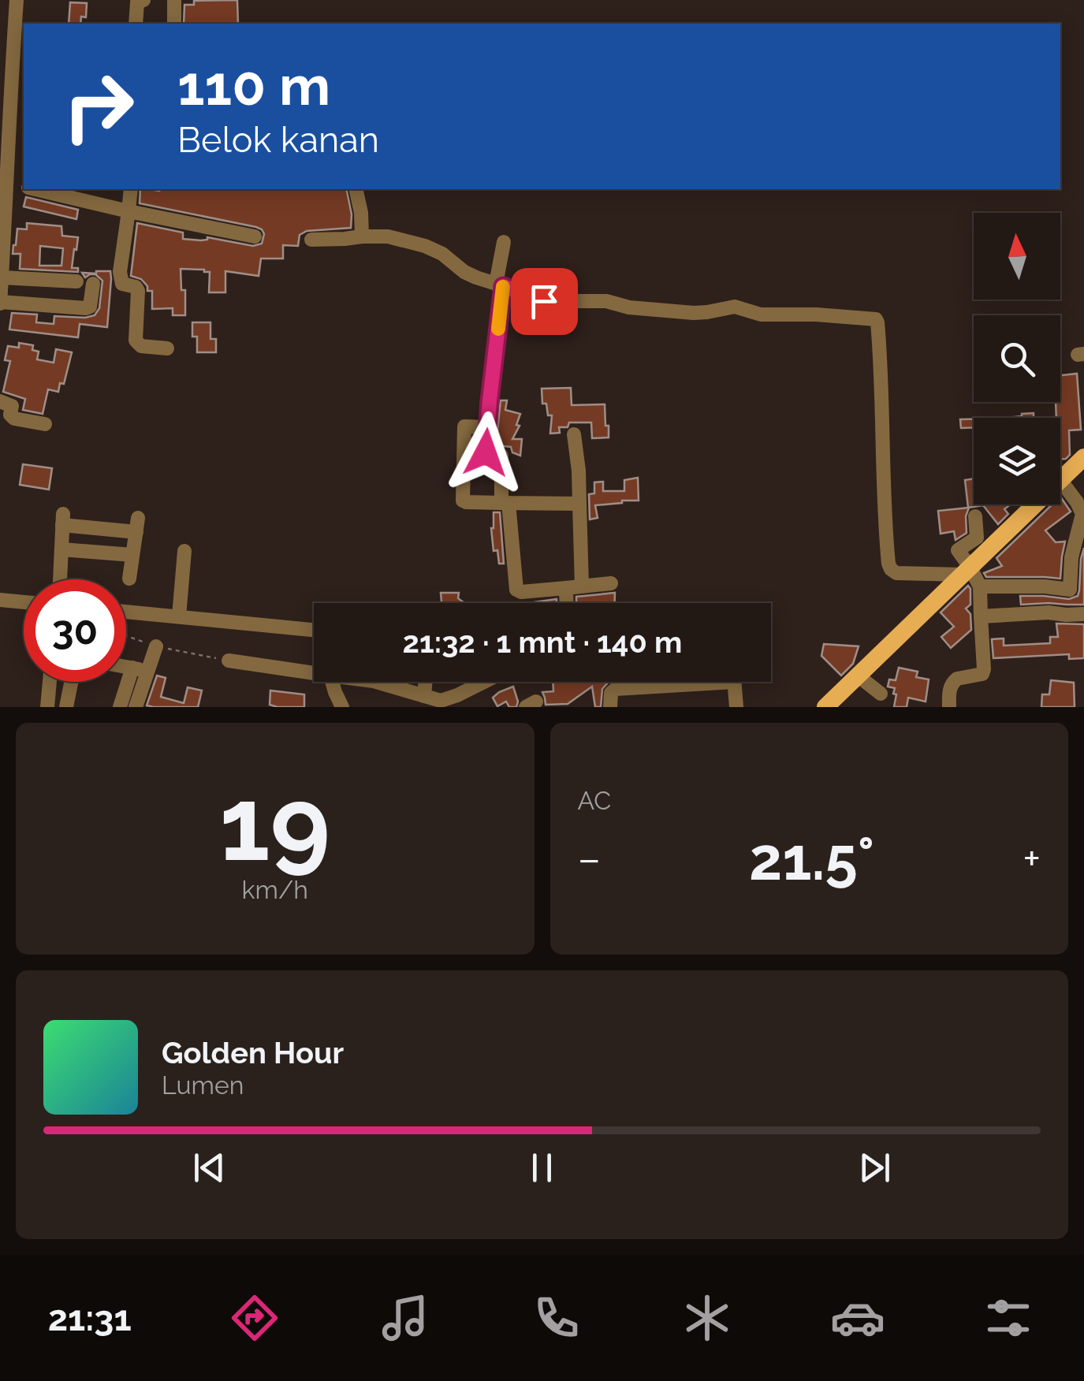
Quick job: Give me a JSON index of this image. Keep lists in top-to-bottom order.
{
  "north": "top",
  "page": {
    "turn": ["110 m", "Belok kanan"],
    "limit": "30",
    "trip": "21:32 · 1 mnt · 140 m",
    "tile": [
      ["19", "km/h"],
      "AC"
    ],
    "heat": ["−", "21.5°", "+"],
    "song": ["Golden Hour", "Lumen"],
    "tabs": "21:31"
  }
}
